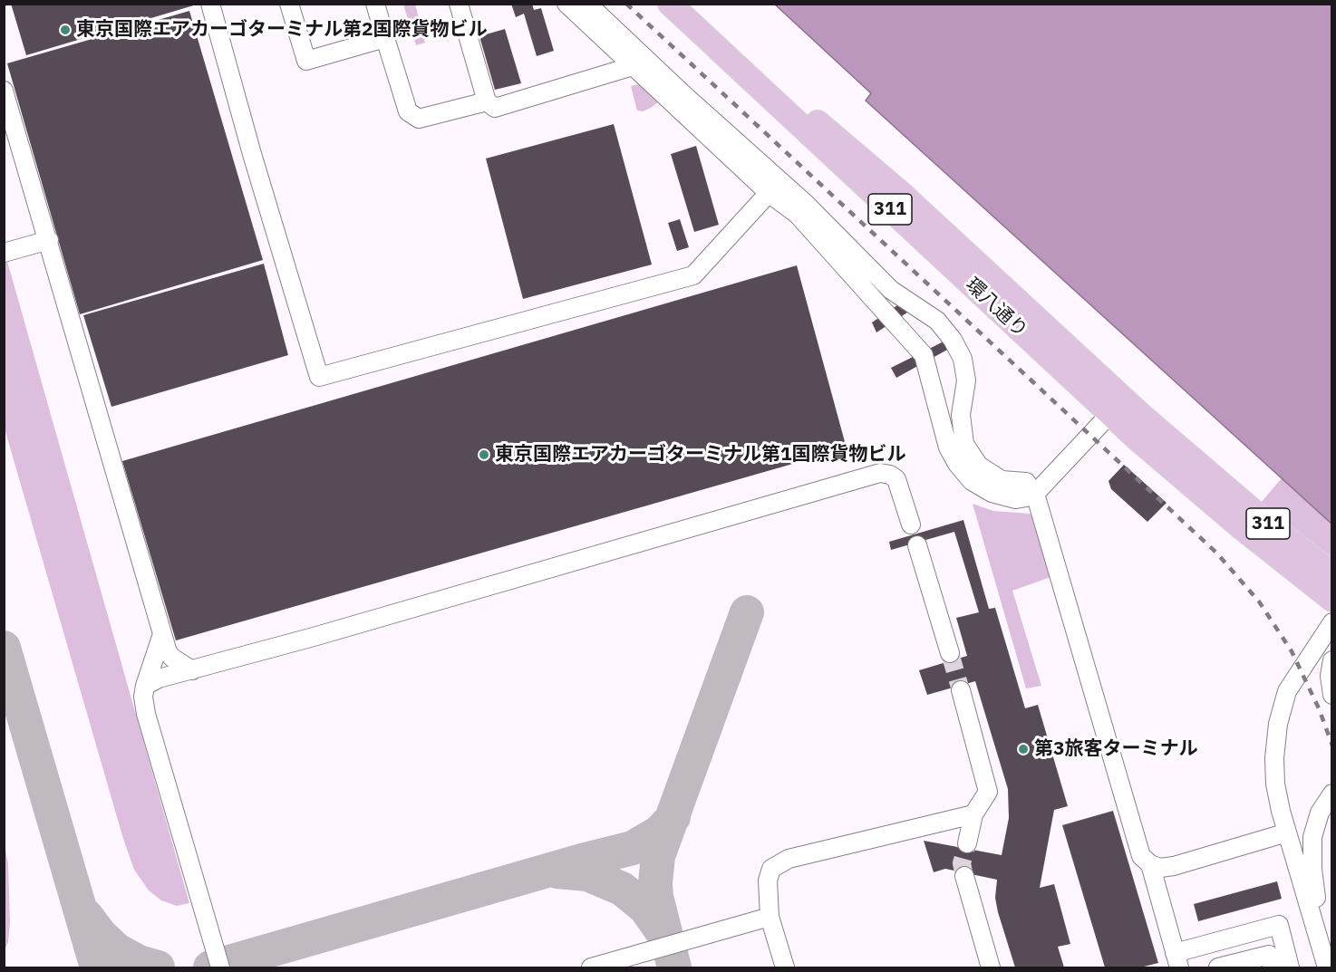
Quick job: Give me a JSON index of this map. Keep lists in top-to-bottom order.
{
  "streets": {
    "main road": ["311", "環八通り"]
  },
  "places": ["東京国際エアカーゴターミナル第2国際貨物ビル", "東京国際エアカーゴターミナル第1国際貨物ビル", "第3旅客ターミナル"]
}
